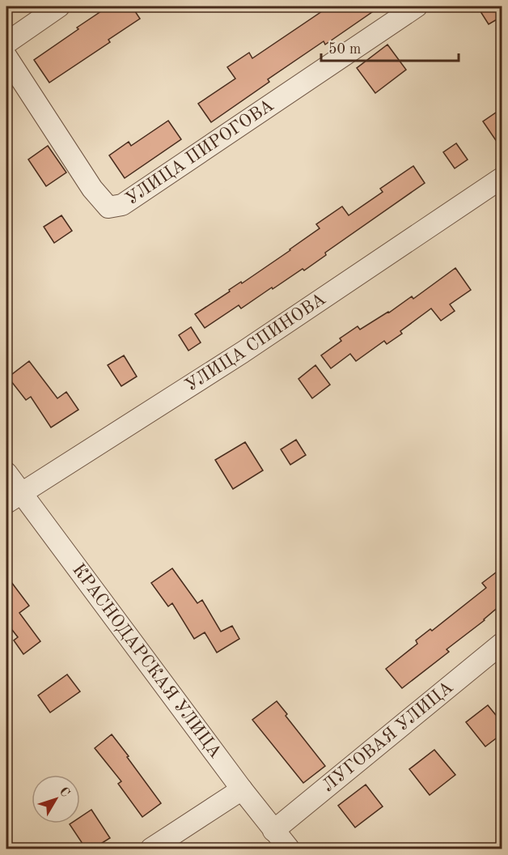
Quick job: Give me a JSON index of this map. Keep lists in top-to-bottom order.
{
  "streets": {
    "street": [
      "УЛИЦА ПИРОГОВА",
      "УЛИЦА СПИНОВА",
      "КРАСНОДАРСКАЯ УЛИЦА",
      "ЛУГОВАЯ УЛИЦА"
    ]
  },
  "crossings": [
    ["УЛИЦА СПИНОВА", "КРАСНОДАРСКАЯ УЛИЦА"],
    ["КРАСНОДАРСКАЯ УЛИЦА", "ЛУГОВАЯ УЛИЦА"]
  ],
  "scale_bar": "50 m",
  "north": "top right"
}
